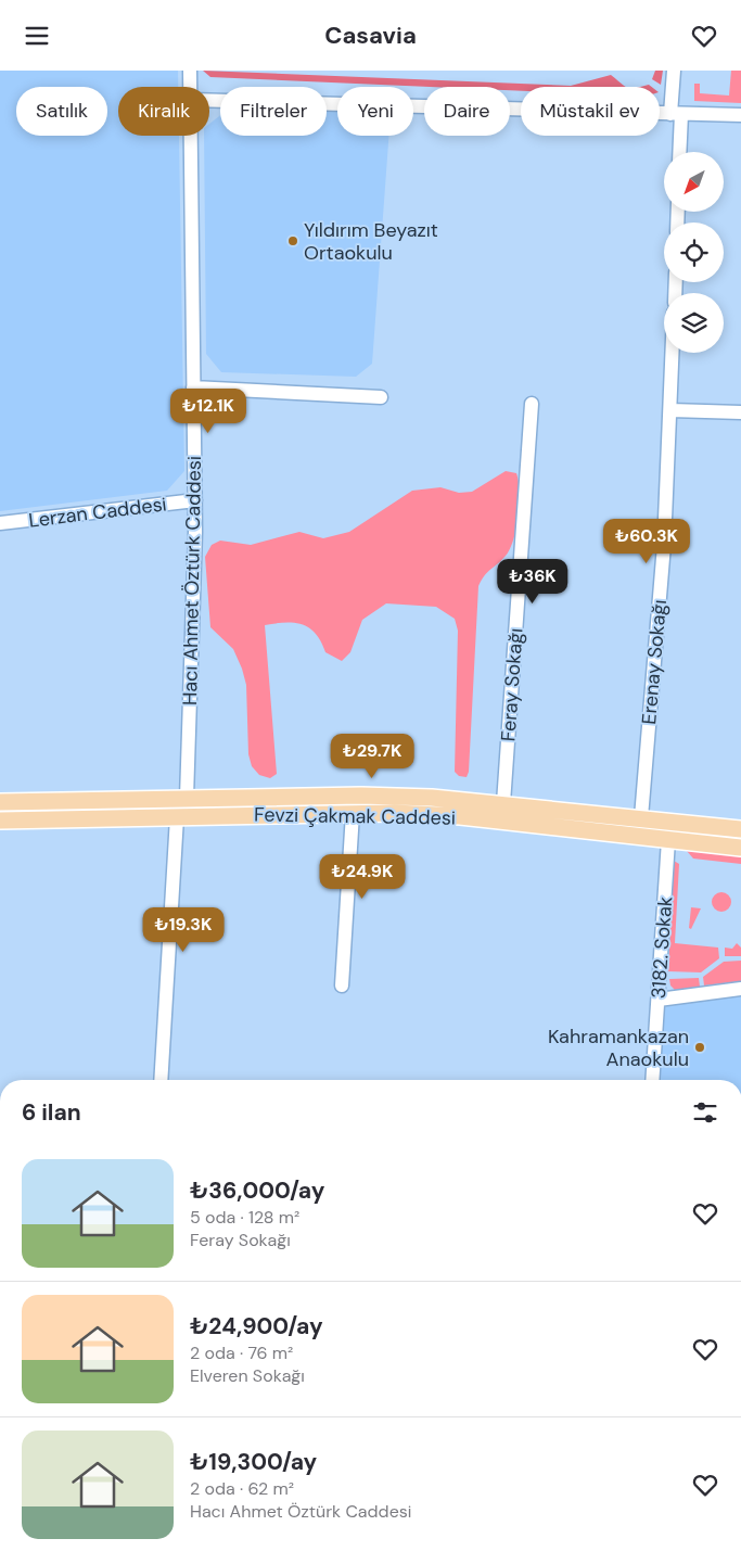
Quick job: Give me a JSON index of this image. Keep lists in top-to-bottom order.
{
  "streets": {
    "main road": ["Fevzi Çakmak Caddesi"],
    "street": [
      "Lerzan Caddesi",
      "Hacı Ahmet Öztürk Caddesi",
      "Erenay Sokağı",
      "Feray Sokağı",
      "3182. Sokak"
    ]
  },
  "crossings": [
    ["Lerzan Caddesi", "Hacı Ahmet Öztürk Caddesi"],
    ["Hacı Ahmet Öztürk Caddesi", "Fevzi Çakmak Caddesi"],
    ["Erenay Sokağı", "Fevzi Çakmak Caddesi"],
    ["Feray Sokağı", "Fevzi Çakmak Caddesi"],
    ["Fevzi Çakmak Caddesi", "3182. Sokak"]
  ],
  "places": ["Yıldırım Beyazıt Ortaokulu", "Kahramankazan Anaokulu"],
  "north": "bottom left",
  "page": {
    "header": "Casavia",
    "chip": [
      "Satılık",
      "Kiralık",
      "Filtreler",
      "Yeni",
      "Daire",
      "Müstakil ev"
    ],
    "price": [
      "₺12.1K",
      "₺60.3K",
      "₺36K",
      "₺29.7K",
      "₺24.9K",
      "₺19.3K"
    ],
    "heading": "6 ilan",
    "list": [
      {
        "name": "₺36,000/ay",
        "note": "5 oda · 128 m² · Feray Sokağı"
      },
      {
        "name": "₺24,900/ay",
        "note": "2 oda · 76 m² · Elveren Sokağı"
      },
      {
        "name": "₺19,300/ay",
        "note": "2 oda · 62 m² · Hacı Ahmet Öztürk Caddesi"
      }
    ]
  }
}
